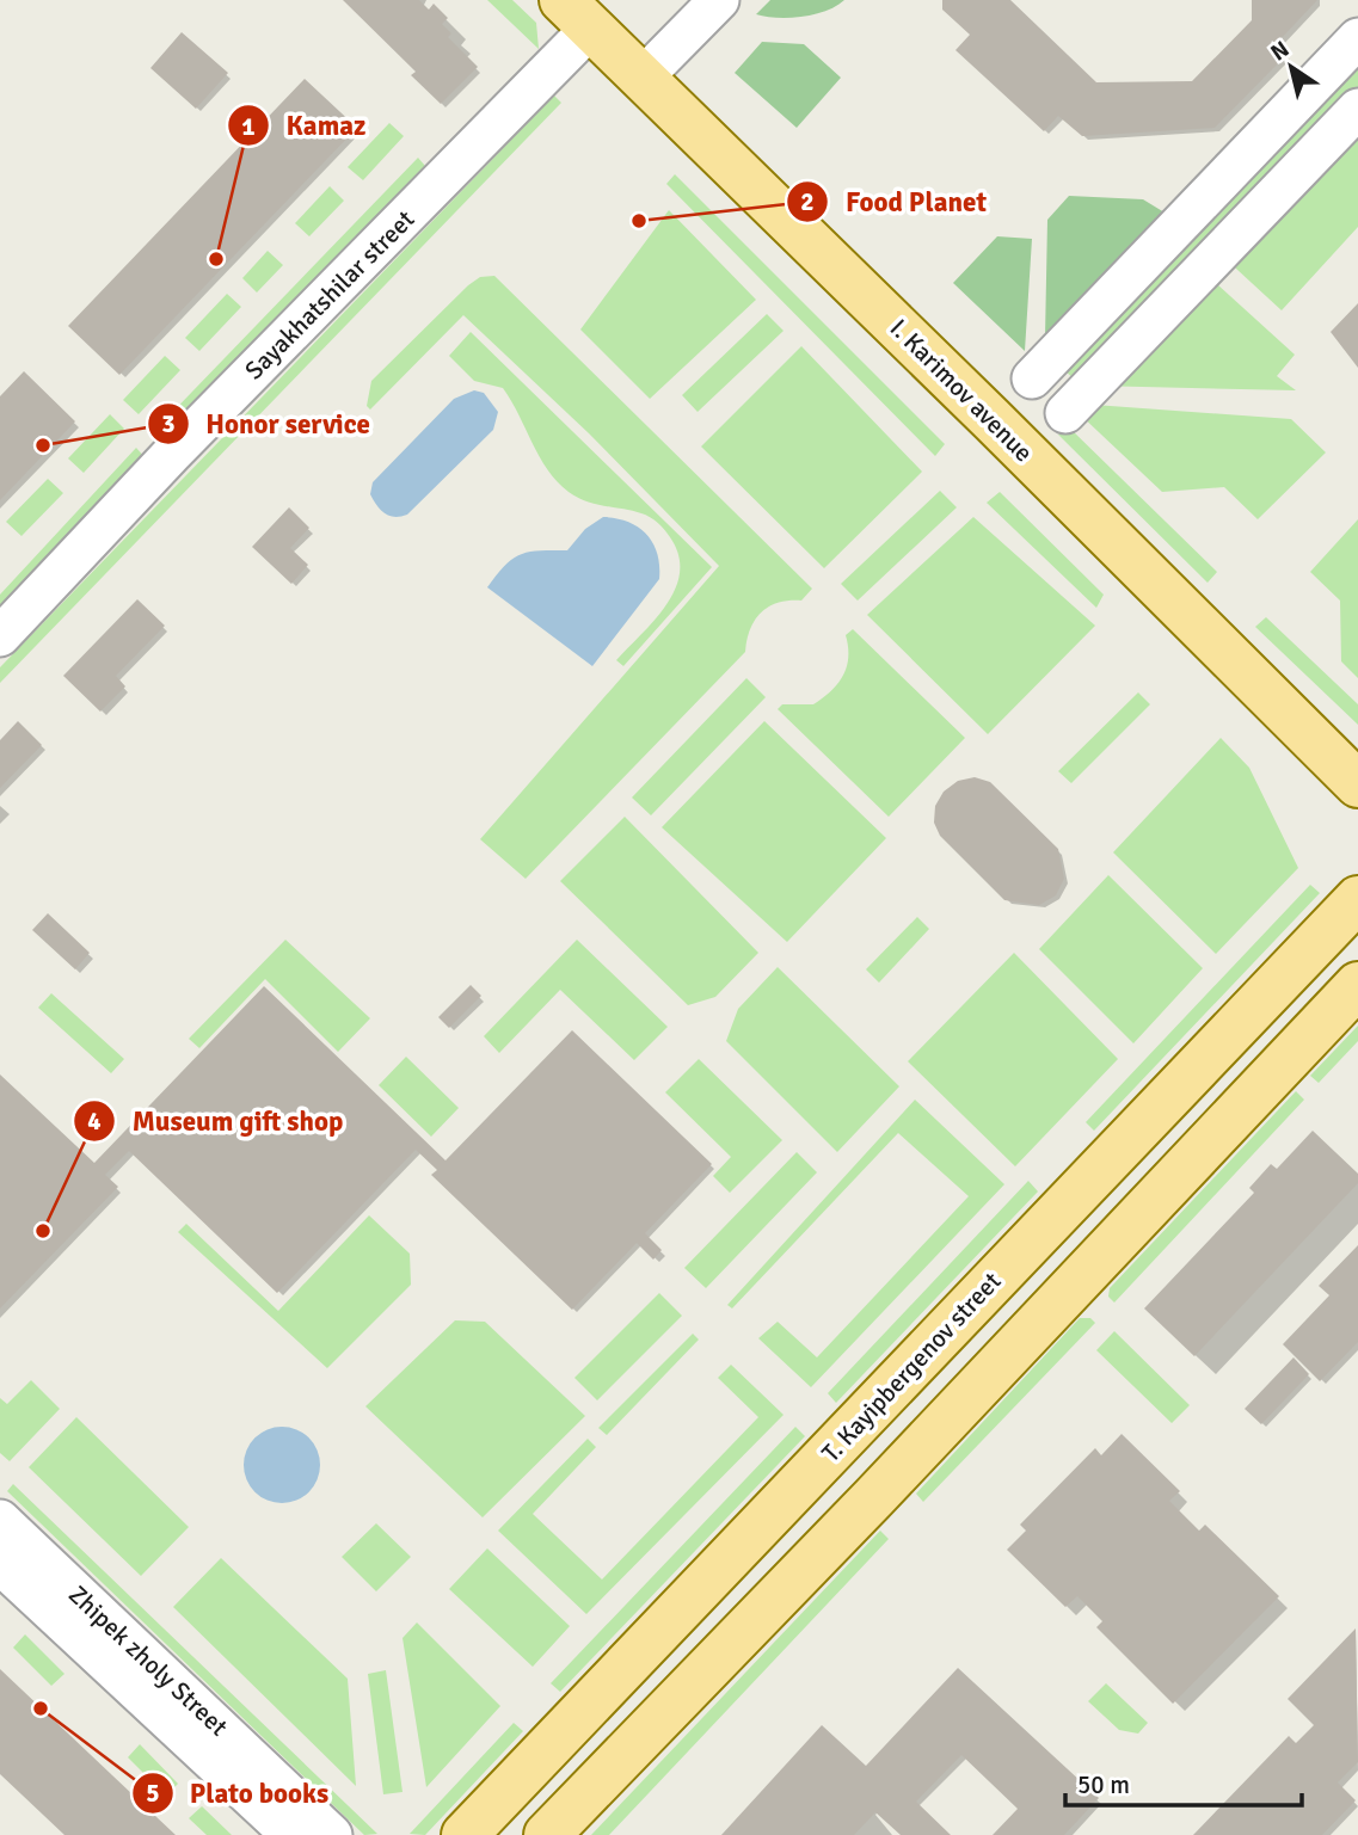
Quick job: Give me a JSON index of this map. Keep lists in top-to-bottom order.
{
  "streets": {
    "main road": ["I. Karimov avenue", "T. Kayipbergenov street"],
    "street": ["Sayakhatshilar street", "Zhipek zholy Street"]
  },
  "crossings": [
    ["Sayakhatshilar street", "I. Karimov avenue"]
  ],
  "places": [
    "Food Planet",
    "Kamaz",
    "Honor service",
    "Museum gift shop",
    "Plato books"
  ],
  "scale_bar": "50 m",
  "north": "top left"
}
